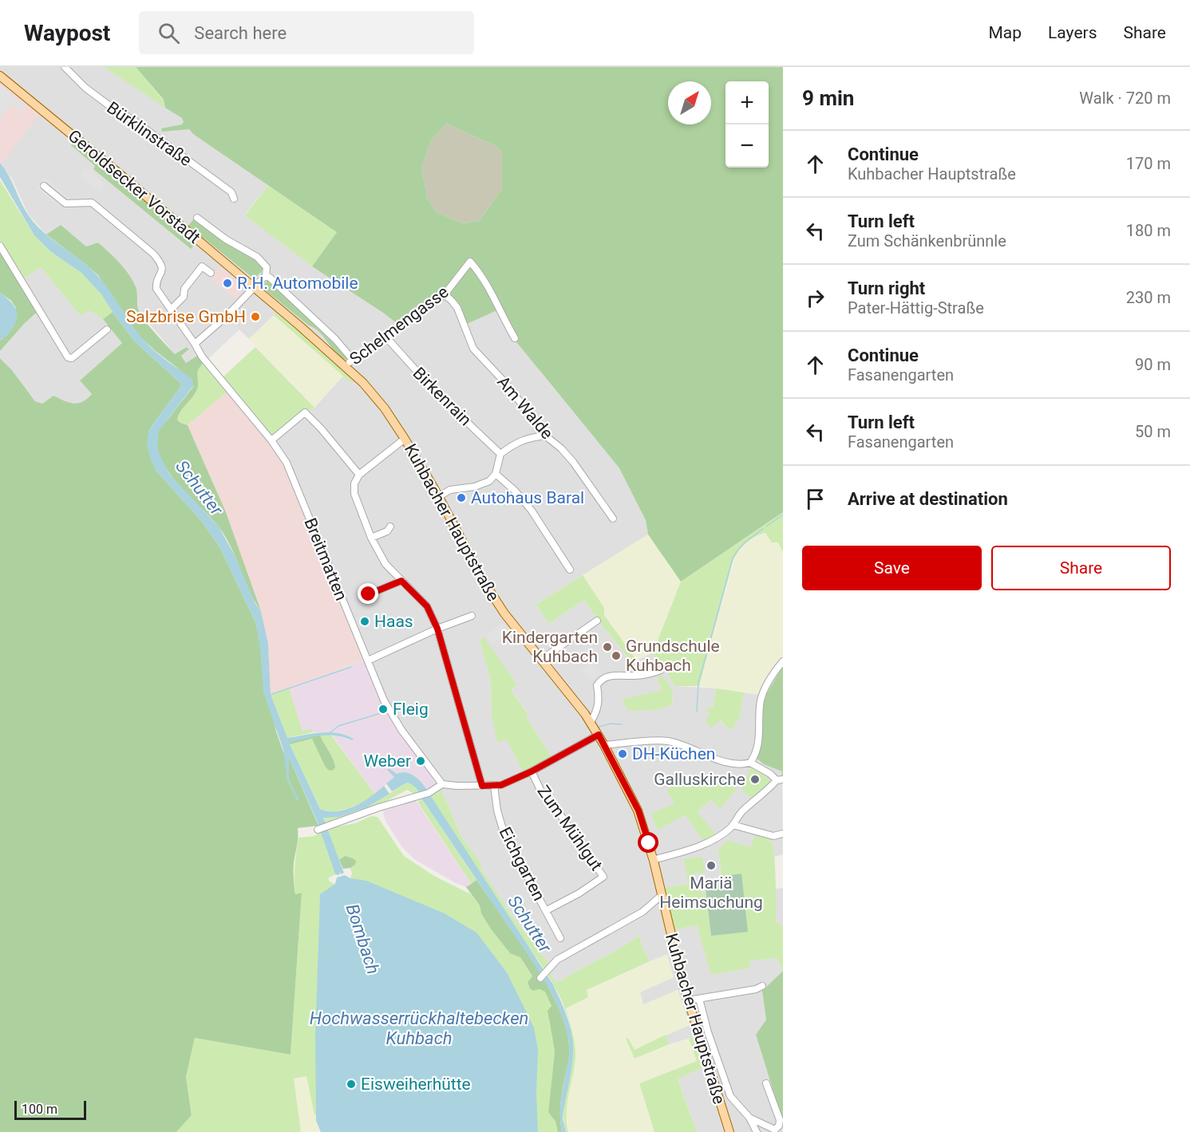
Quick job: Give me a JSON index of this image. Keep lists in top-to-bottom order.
{
  "streets": {
    "main road": ["Geroldsecker Vorstadt", "Kuhbacher Hauptstraße"],
    "street": [
      "Bürklinstraße",
      "Schelmengasse",
      "Birkenrain",
      "Am Walde",
      "Breitmatten",
      "Zum Mühlgut",
      "Eichgarten"
    ]
  },
  "crossings": [
    ["Geroldsecker Vorstadt", "Schelmengasse"],
    ["Geroldsecker Vorstadt", "Kuhbacher Hauptstraße"],
    ["Schelmengasse", "Birkenrain"],
    ["Schelmengasse", "Am Walde"],
    ["Schelmengasse", "Kuhbacher Hauptstraße"],
    ["Zum Mühlgut", "Eichgarten"]
  ],
  "water": ["Schutter", "Bombach", "Hochwasserrückhaltebecken Kuhbach"],
  "places": [
    "R.H. Automobile",
    "Salzbrise GmbH",
    "Autohaus Baral",
    "Haas",
    "Kindergarten Kuhbach",
    "Grundschule Kuhbach",
    "Fleig",
    "DH-Küchen",
    "Weber",
    "Galluskirche",
    "Mariä Heimsuchung",
    "Eisweiherhütte"
  ],
  "scale_bar": "100 m",
  "north": "top right",
  "page": {
    "header": "Waypost",
    "search": "Search here",
    "nav": ["Map", "Layers", "Share"],
    "heading": ["9 min", "Walk · 720 m"],
    "map_buttons": ["+", "−"],
    "list": [
      ["Continue", "Kuhbacher Hauptstraße", "170 m"],
      ["Turn left", "Zum Schänkenbrünnle", "180 m"],
      ["Turn right", "Pater-Hättig-Straße", "230 m"],
      ["Continue", "Fasanengarten", "90 m"],
      ["Turn left", "Fasanengarten", "50 m"],
      "Arrive at destination"
    ],
    "buttons": ["Save", "Share"],
    "scale": "100 m"
  }
}
